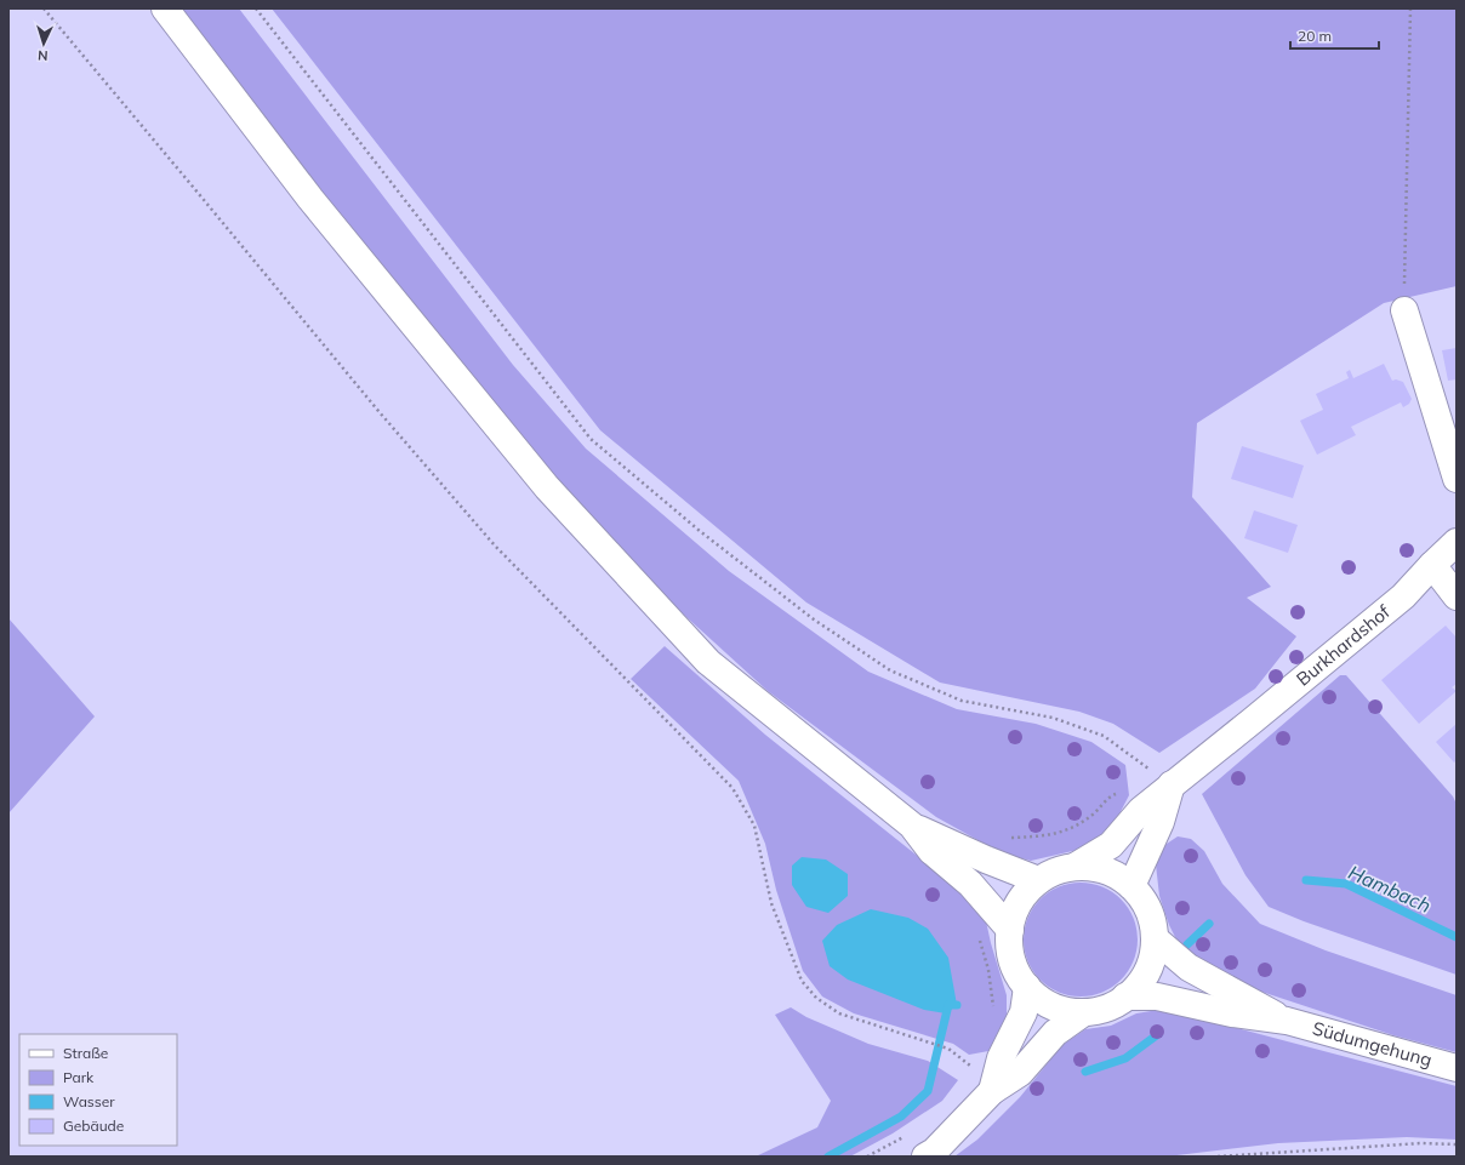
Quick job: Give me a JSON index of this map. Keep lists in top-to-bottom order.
{
  "streets": {
    "main road": ["Burkhardshof", "Südumgehung"]
  },
  "crossings": [
    ["Burkhardshof", "Südumgehung"]
  ],
  "water": ["Hambach"],
  "legend": [
    "Straße",
    "Park",
    "Wasser",
    "Gebäude"
  ],
  "scale_bar": "20 m",
  "north": "bottom"
}
